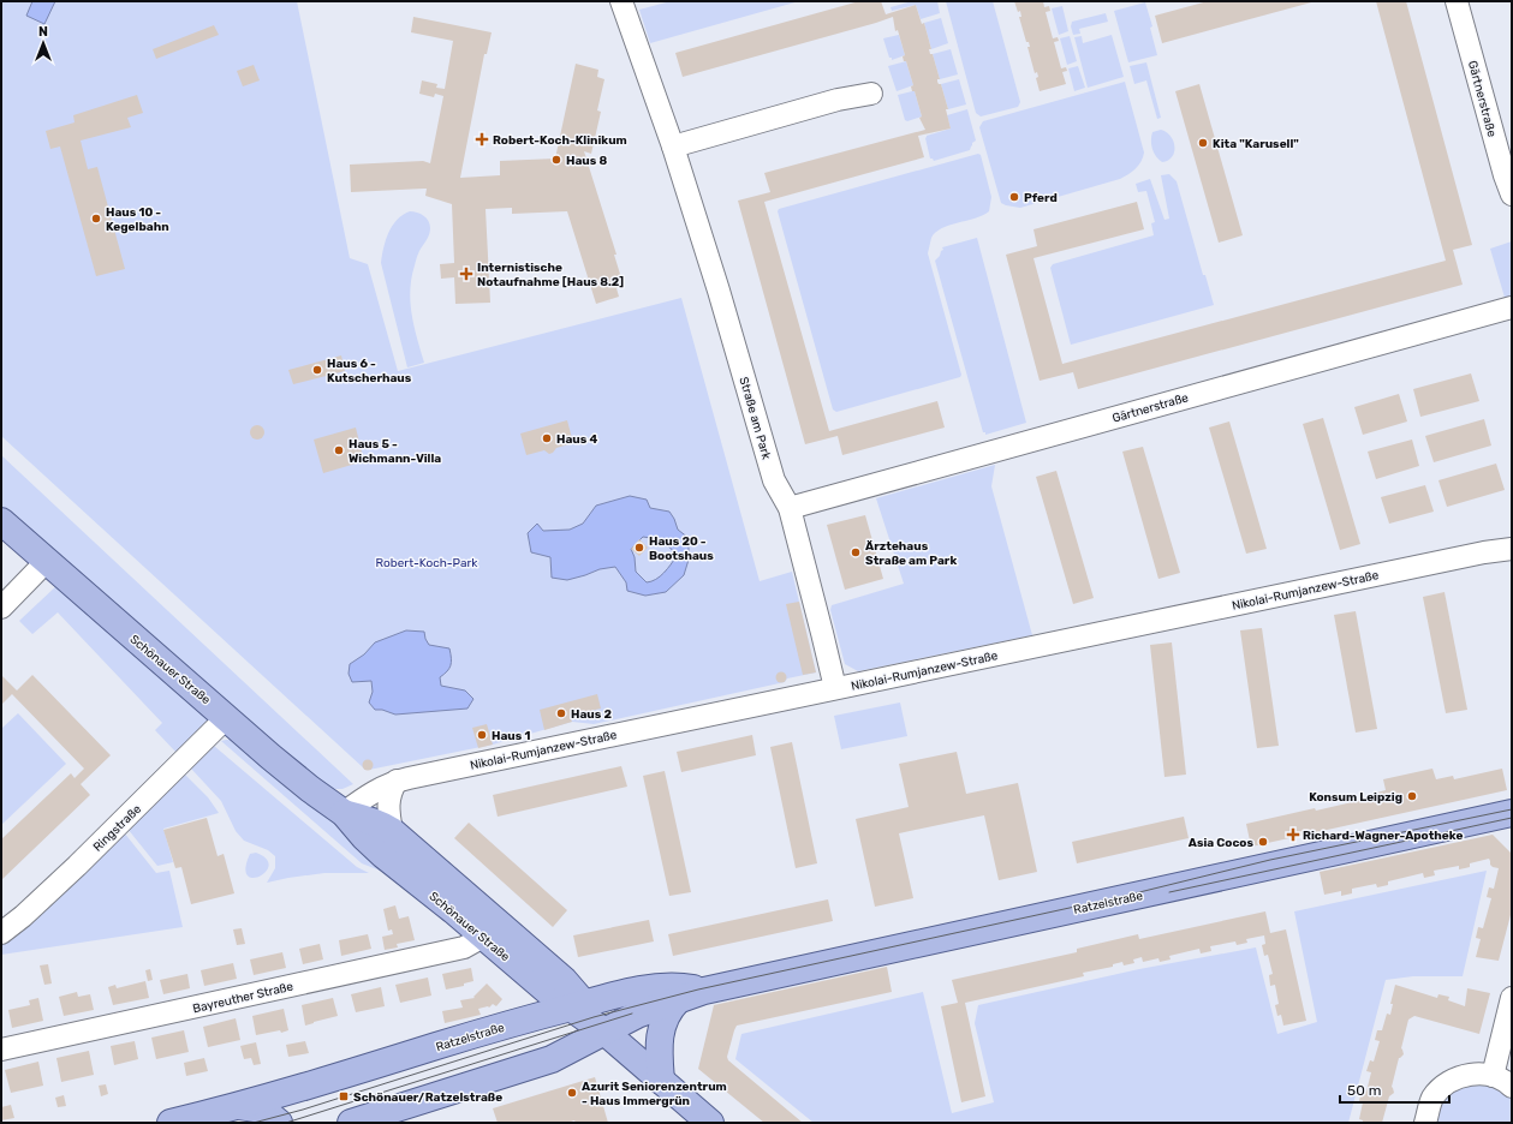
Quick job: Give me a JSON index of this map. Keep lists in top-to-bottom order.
{
  "streets": {
    "main road": ["Schönauer Straße", "Ratzelstraße"],
    "street": [
      "Gärtnerstraße",
      "Straße am Park",
      "Nikolai-Rumjanzew-Straße",
      "Ringstraße",
      "Bayreuther Straße"
    ]
  },
  "crossings": [
    ["Gärtnerstraße", "Straße am Park"],
    ["Straße am Park", "Nikolai-Rumjanzew-Straße"],
    ["Nikolai-Rumjanzew-Straße", "Schönauer Straße"],
    ["Schönauer Straße", "Ringstraße"],
    ["Schönauer Straße", "Ratzelstraße"],
    ["Schönauer Straße", "Bayreuther Straße"]
  ],
  "parks": ["Robert-Koch-Park"],
  "places": {
    "health": ["Robert-Koch-Klinikum", "Internistische Notaufnahme [Haus 8.2]", "Richard-Wagner-Apotheke"],
    "other": [
      "Kita \"Karusell\"",
      "Haus 8",
      "Pferd",
      "Haus 10 - Kegelbahn",
      "Haus 6 - Kutscherhaus",
      "Haus 4",
      "Haus 5 - Wichmann-Villa",
      "Haus 20 - Bootshaus",
      "Ärztehaus Straße am Park",
      "Haus 2",
      "Haus 1",
      "Konsum Leipzig",
      "Asia Cocos",
      "Azurit Seniorenzentrum - Haus Immergrün"
    ],
    "transit": ["Schönauer/Ratzelstraße"]
  },
  "scale_bar": "50 m",
  "north": "top"
}
